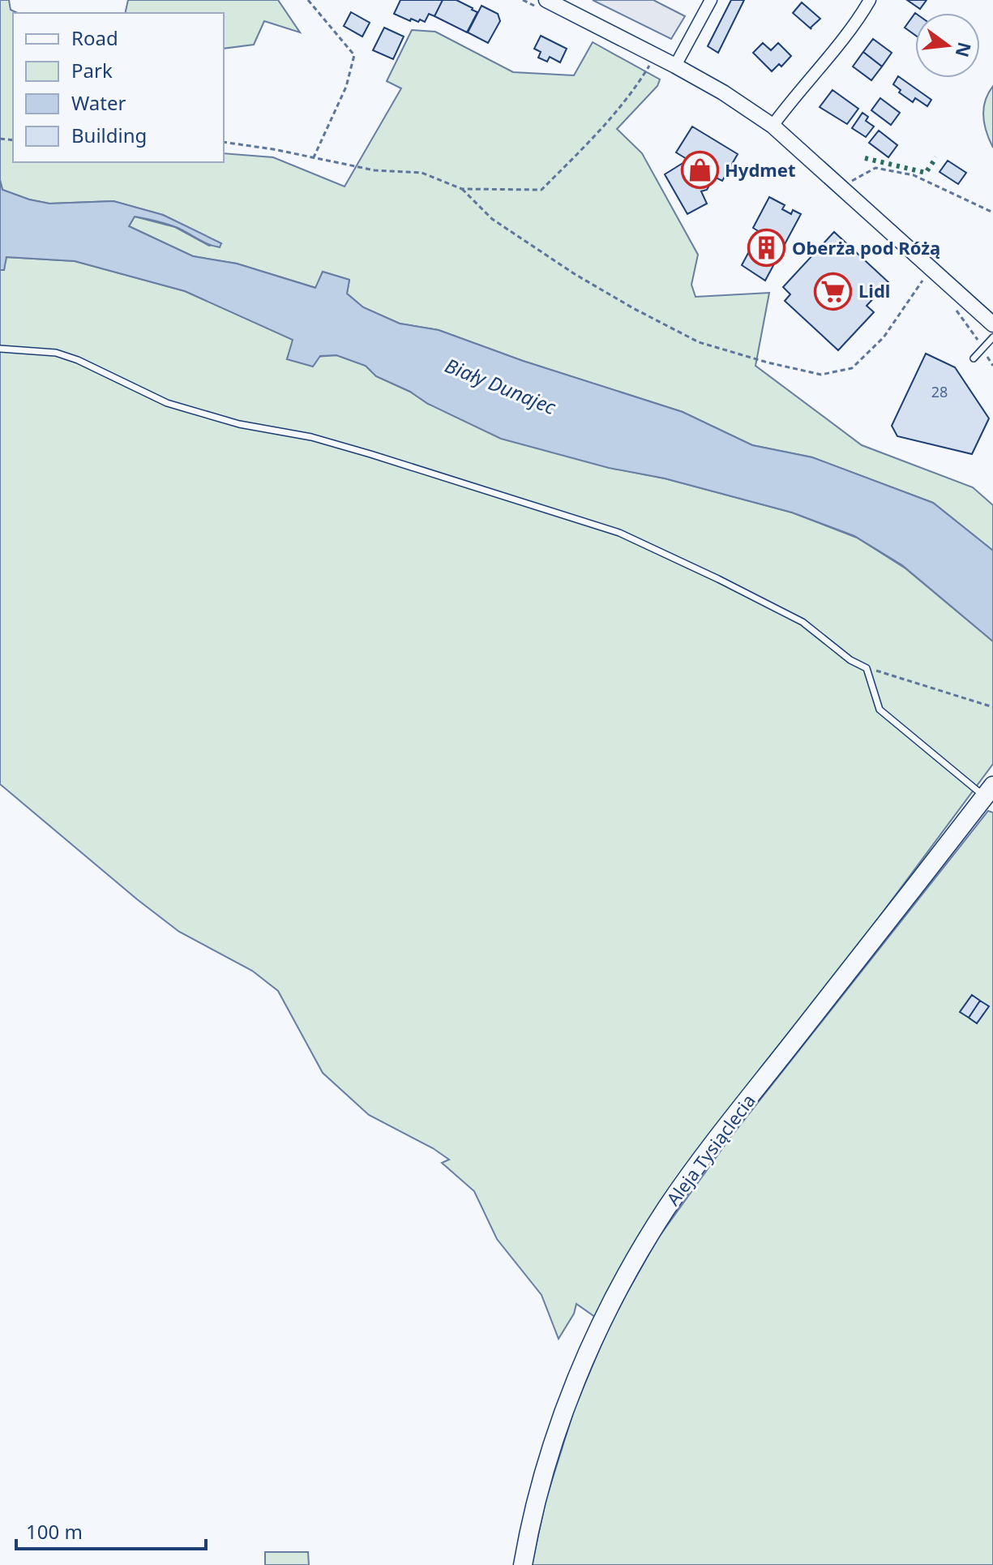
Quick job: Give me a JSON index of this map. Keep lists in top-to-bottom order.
{
  "streets": {
    "main road": ["Aleja Tysiąclecia"]
  },
  "water": ["Biały Dunajec"],
  "places": {
    "shop": ["Hydmet"],
    "building": ["Oberża pod Różą"],
    "supermarket": ["Lidl"]
  },
  "house_numbers": ["28"],
  "legend": [
    "Road",
    "Park",
    "Water",
    "Building"
  ],
  "scale_bar": "100 m",
  "north": "right"
}
